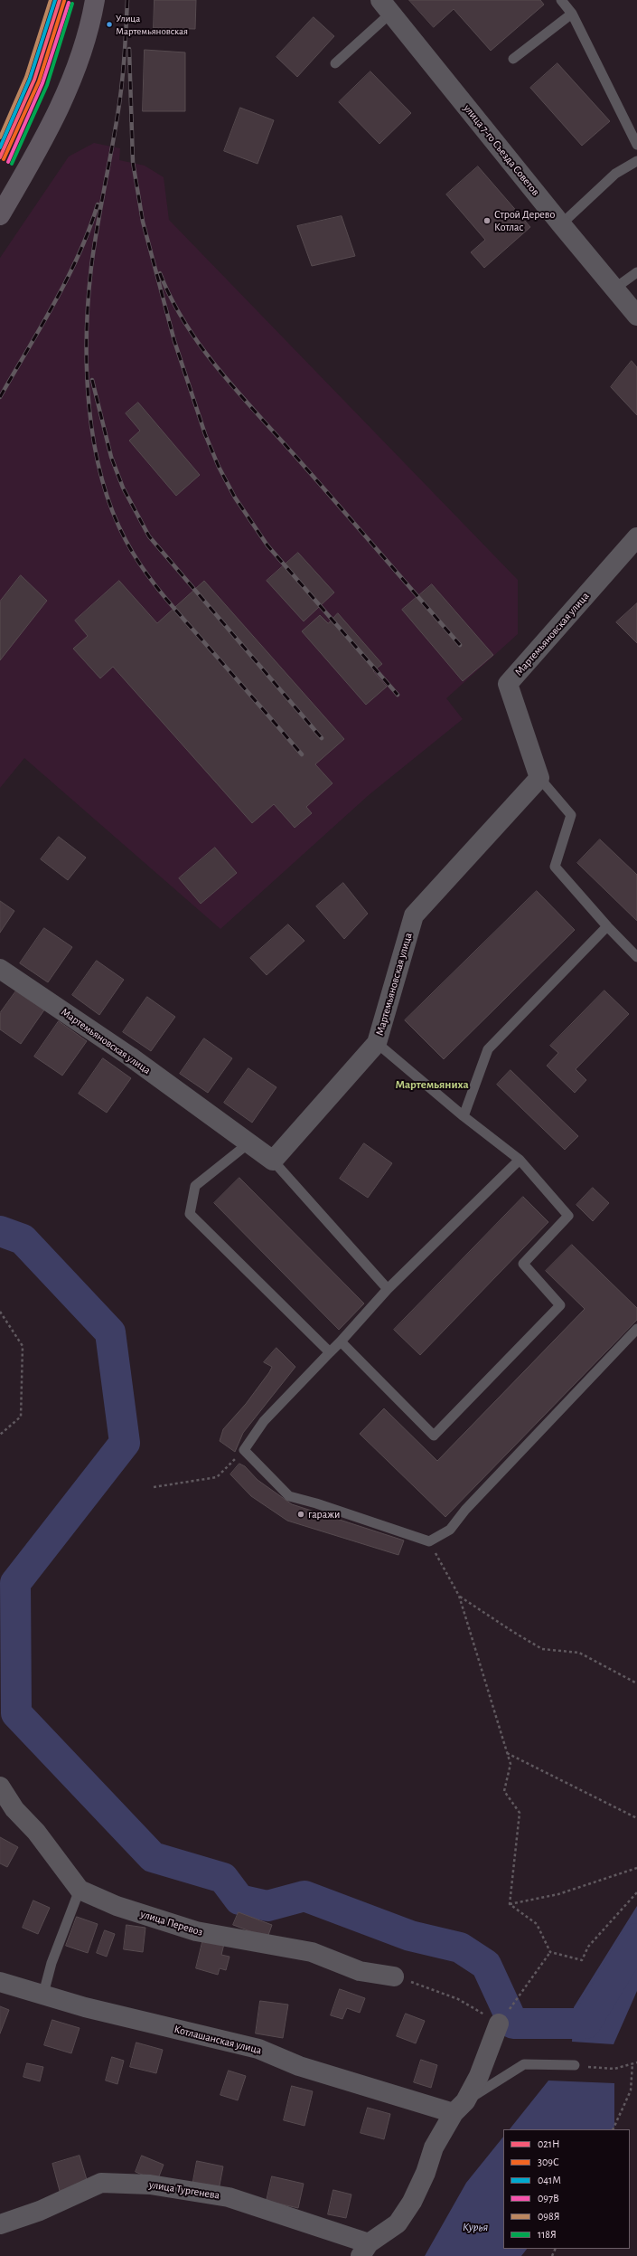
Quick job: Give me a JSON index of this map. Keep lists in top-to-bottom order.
{
  "streets": {
    "street": [
      "улица 7-го Съезда Советов",
      "Мартемьяновская улица",
      "улица Перевоз",
      "Котлашанская улица",
      "улица Тургенева"
    ]
  },
  "districts": ["Мартемьяниха"],
  "water": ["Курья"],
  "places": ["Улица Мартемьяновская", "Строй Дерево Котлас", "гаражи"],
  "lines": [
    "transit line 021Н",
    "transit line 041М",
    "transit line 098Я",
    "transit line 309С",
    "transit line 097В",
    "transit line 118Я"
  ],
  "legend": [
    "021Н",
    "309С",
    "041М",
    "097В",
    "098Я",
    "118Я"
  ]
}
